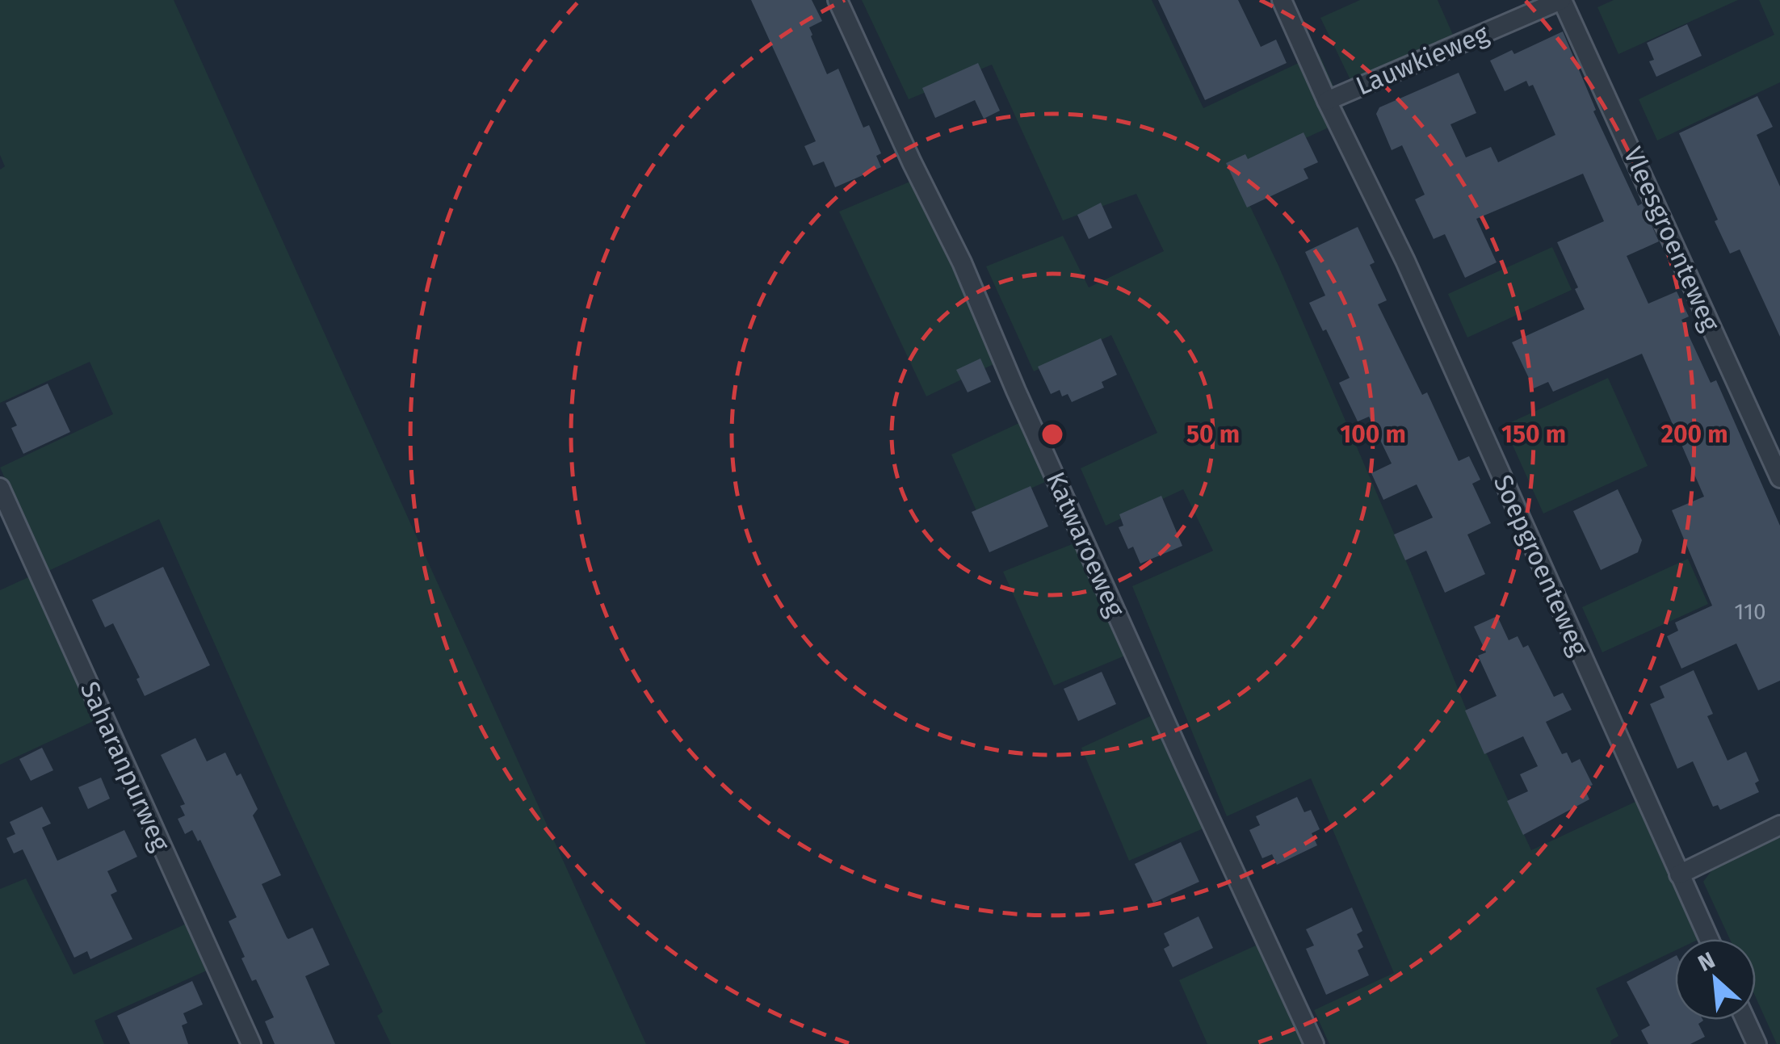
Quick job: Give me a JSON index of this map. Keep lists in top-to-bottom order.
{
  "streets": {
    "street": [
      "Lauwkieweg",
      "Vleesgroenteweg",
      "Katwaroeweg",
      "Soepgroenteweg",
      "Saharanpurweg"
    ]
  },
  "crossings": [
    ["Lauwkieweg", "Vleesgroenteweg"],
    ["Lauwkieweg", "Soepgroenteweg"]
  ],
  "house_numbers": ["110"],
  "north": "top left",
  "rings": [
    "50 m",
    "100 m",
    "150 m",
    "200 m"
  ]
}
